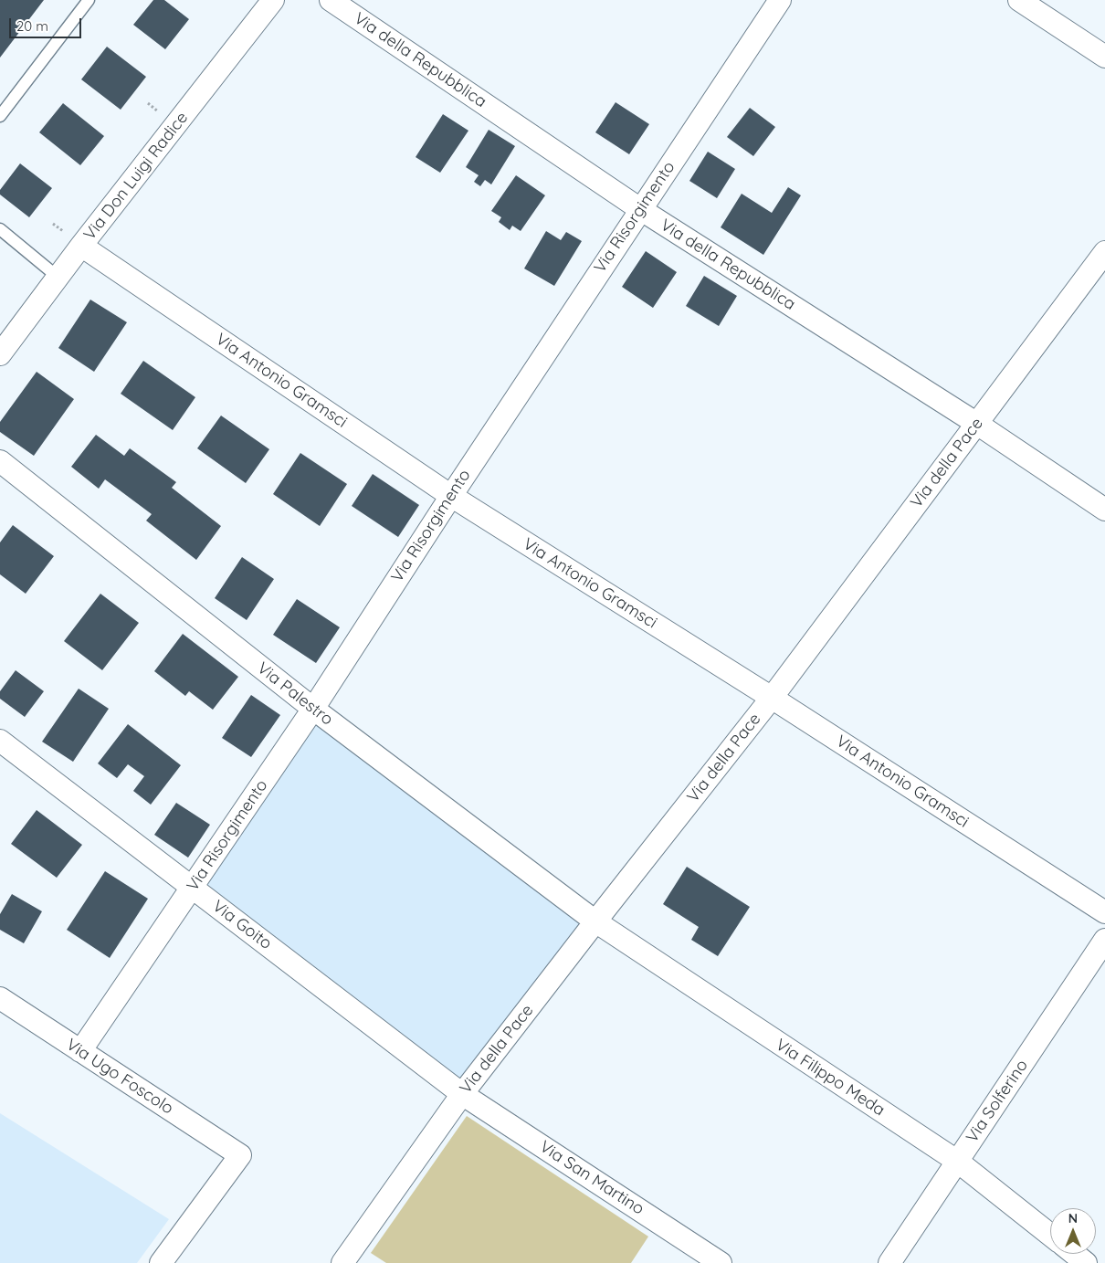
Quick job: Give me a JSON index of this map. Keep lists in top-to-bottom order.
{
  "streets": {
    "street": [
      "Via della Repubblica",
      "Via Don Luigi Radice",
      "Via Risorgimento",
      "Via Antonio Gramsci",
      "Via della Pace",
      "Via Palestro",
      "Via Goito",
      "Via Ugo Foscolo",
      "Via Filippo Meda",
      "Via Solferino",
      "Via San Martino"
    ]
  },
  "crossings": [
    ["Via della Repubblica", "Via Risorgimento"],
    ["Via della Repubblica", "Via della Pace"],
    ["Via Don Luigi Radice", "Via Antonio Gramsci"],
    ["Via Risorgimento", "Via Antonio Gramsci"],
    ["Via Risorgimento", "Via Palestro"],
    ["Via Risorgimento", "Via Goito"],
    ["Via Risorgimento", "Via Ugo Foscolo"],
    ["Via Antonio Gramsci", "Via della Pace"],
    ["Via della Pace", "Via Palestro"],
    ["Via della Pace", "Via Goito"],
    ["Via della Pace", "Via Filippo Meda"],
    ["Via della Pace", "Via San Martino"],
    ["Via Palestro", "Via Filippo Meda"],
    ["Via Goito", "Via San Martino"],
    ["Via Filippo Meda", "Via Solferino"]
  ],
  "scale_bar": "20 m",
  "north": "top"
}
